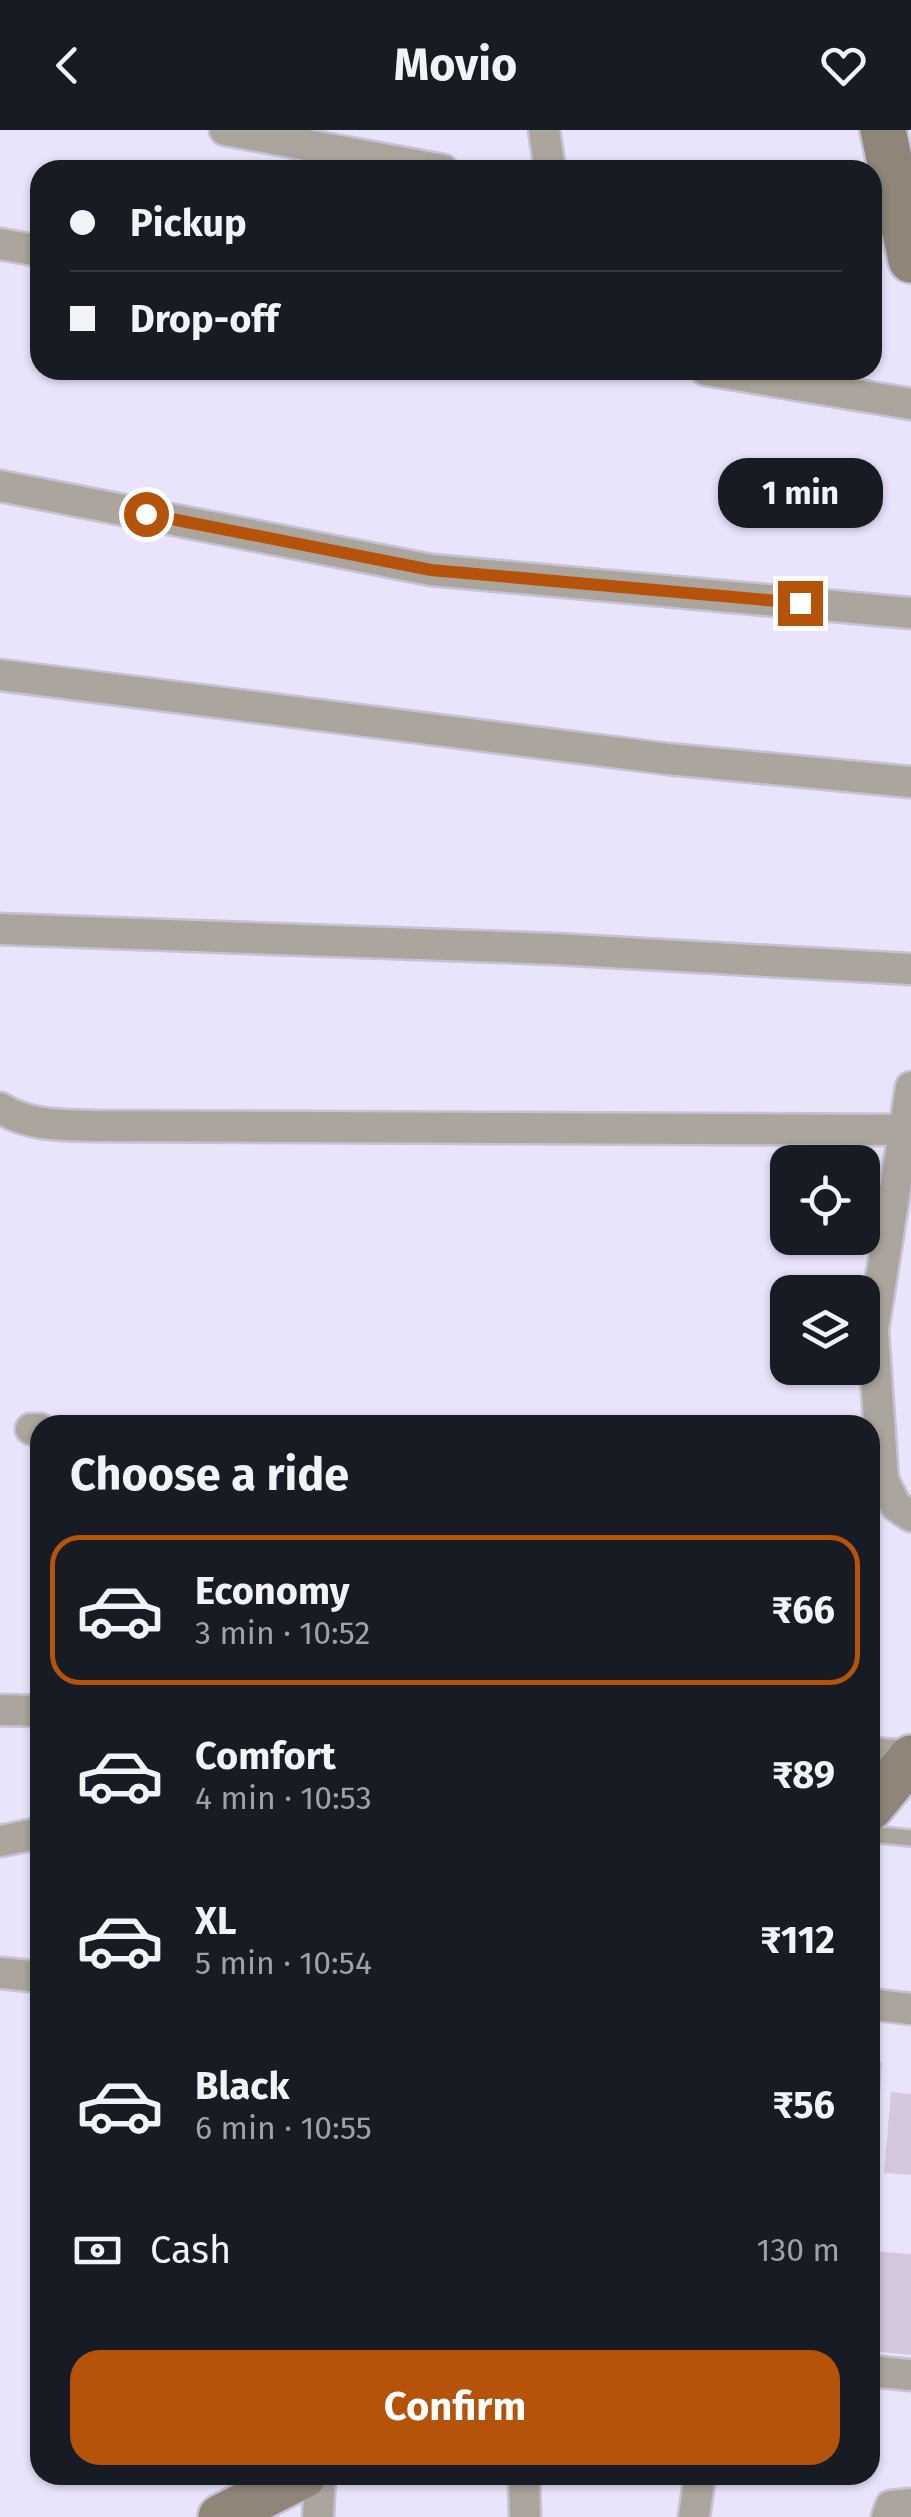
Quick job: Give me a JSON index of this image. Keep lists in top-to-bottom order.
{
  "page": {
    "header": "Movio",
    "banner": ["Pickup", "Drop-off"],
    "bubble": "1 min",
    "heading": "Choose a ride",
    "list": [
      {
        "name": "Economy",
        "note": "3 min · 10:52",
        "value": "₹66"
      },
      {
        "name": "Comfort",
        "note": "4 min · 10:53",
        "value": "₹89"
      },
      {
        "name": "XL",
        "note": "5 min · 10:54",
        "value": "₹112"
      },
      {
        "name": "Black",
        "note": "6 min · 10:55",
        "value": "₹56"
      }
    ],
    "pay": ["Cash", "130 m"],
    "buttons": "Confirm"
  }
}
